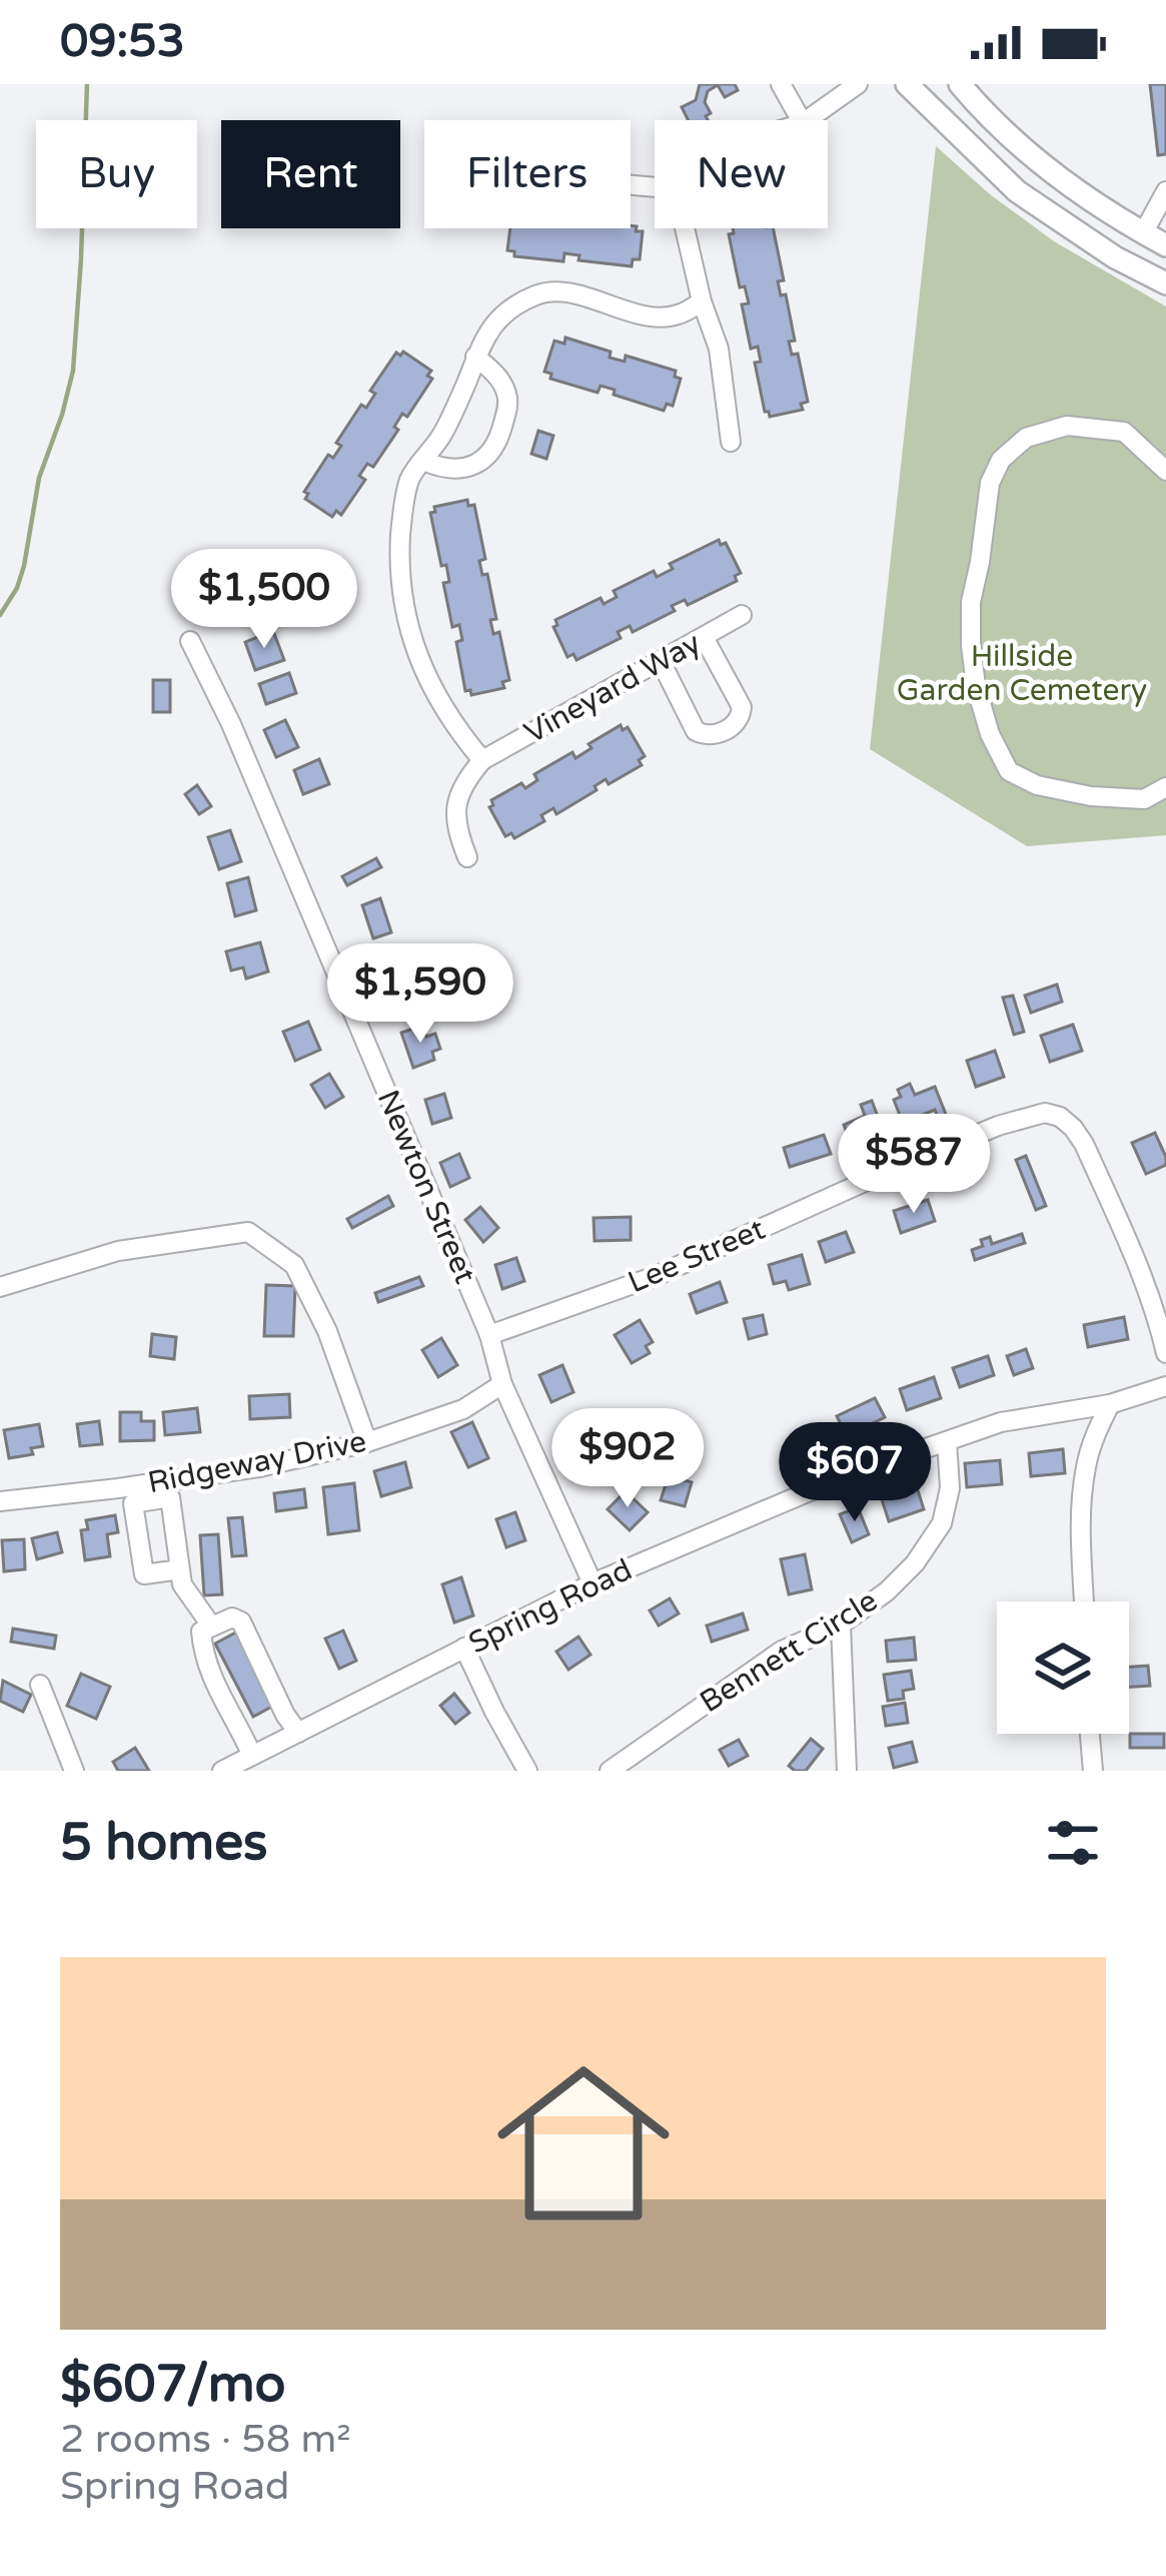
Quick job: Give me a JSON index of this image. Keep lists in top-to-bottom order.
{
  "streets": {
    "street": [
      "Vineyard Way",
      "Newton Street",
      "Lee Street",
      "Ridgeway Drive",
      "Spring Road",
      "Bennett Circle"
    ]
  },
  "crossings": [
    ["Newton Street", "Lee Street"],
    ["Newton Street", "Ridgeway Drive"],
    ["Newton Street", "Spring Road"],
    ["Spring Road", "Bennett Circle"]
  ],
  "parks": ["Hillside Garden Cemetery"],
  "page": {
    "status": "09:53",
    "chip": [
      "Buy",
      "Rent",
      "Filters",
      "New"
    ],
    "price": [
      "$1,500",
      "$1,590",
      "$587",
      "$902",
      "$607"
    ],
    "heading": "5 homes",
    "list": [
      {
        "name": "$607/mo",
        "note": "2 rooms · 58 m² · Spring Road"
      }
    ]
  }
}
